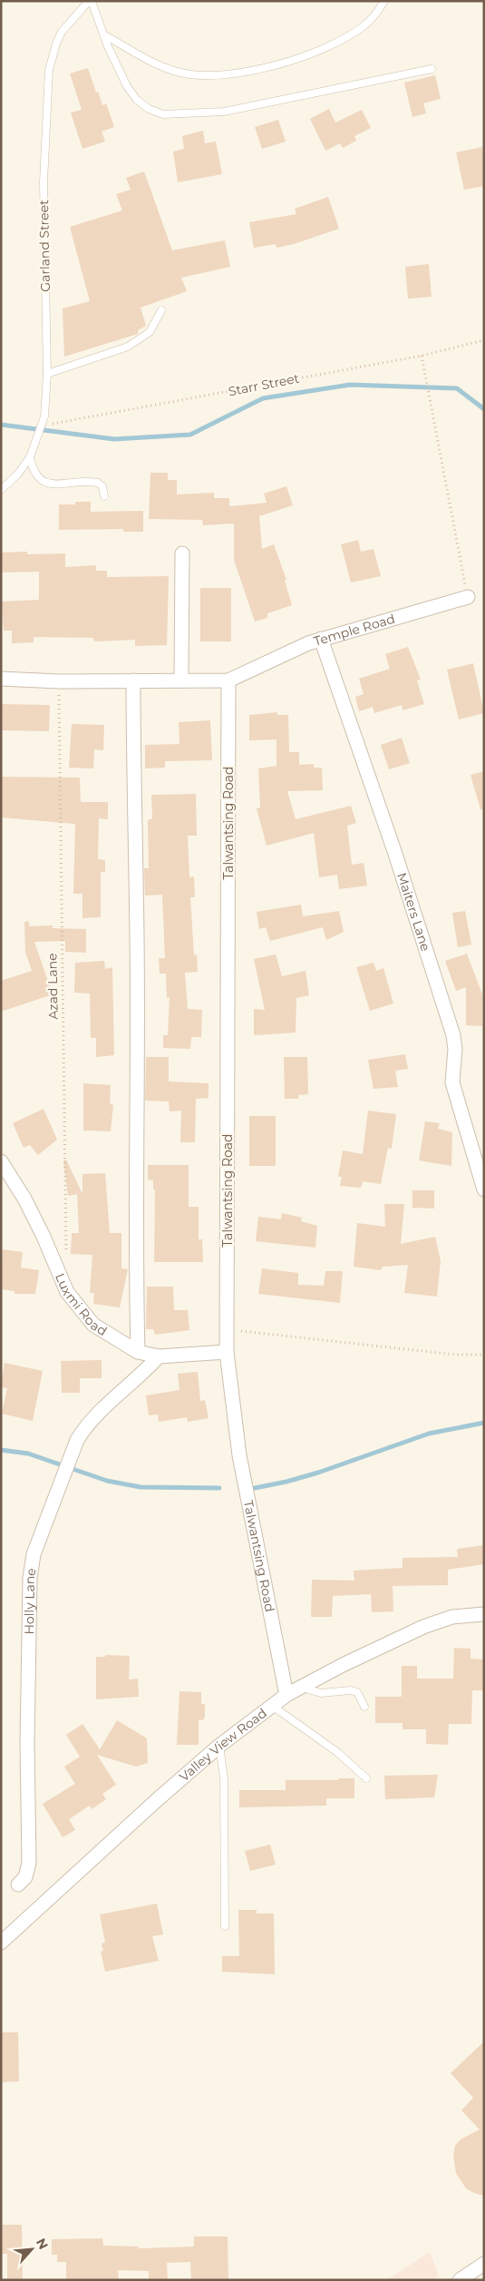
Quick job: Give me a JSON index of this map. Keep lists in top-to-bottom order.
{
  "streets": {
    "street": [
      "Temple Road",
      "Talwantsing Road",
      "Maiters Lane",
      "Luxmi Road",
      "Holly Lane",
      "Valley View Road"
    ],
    "lane": ["Garland Street"],
    "path": ["Starr Street", "Azad Lane"]
  },
  "crossings": [
    ["Garland Street", "Starr Street"],
    ["Temple Road", "Talwantsing Road"],
    ["Temple Road", "Maiters Lane"],
    ["Temple Road", "Azad Lane"],
    ["Talwantsing Road", "Luxmi Road"],
    ["Talwantsing Road", "Valley View Road"],
    ["Luxmi Road", "Holly Lane"]
  ],
  "north": "top right"
}
